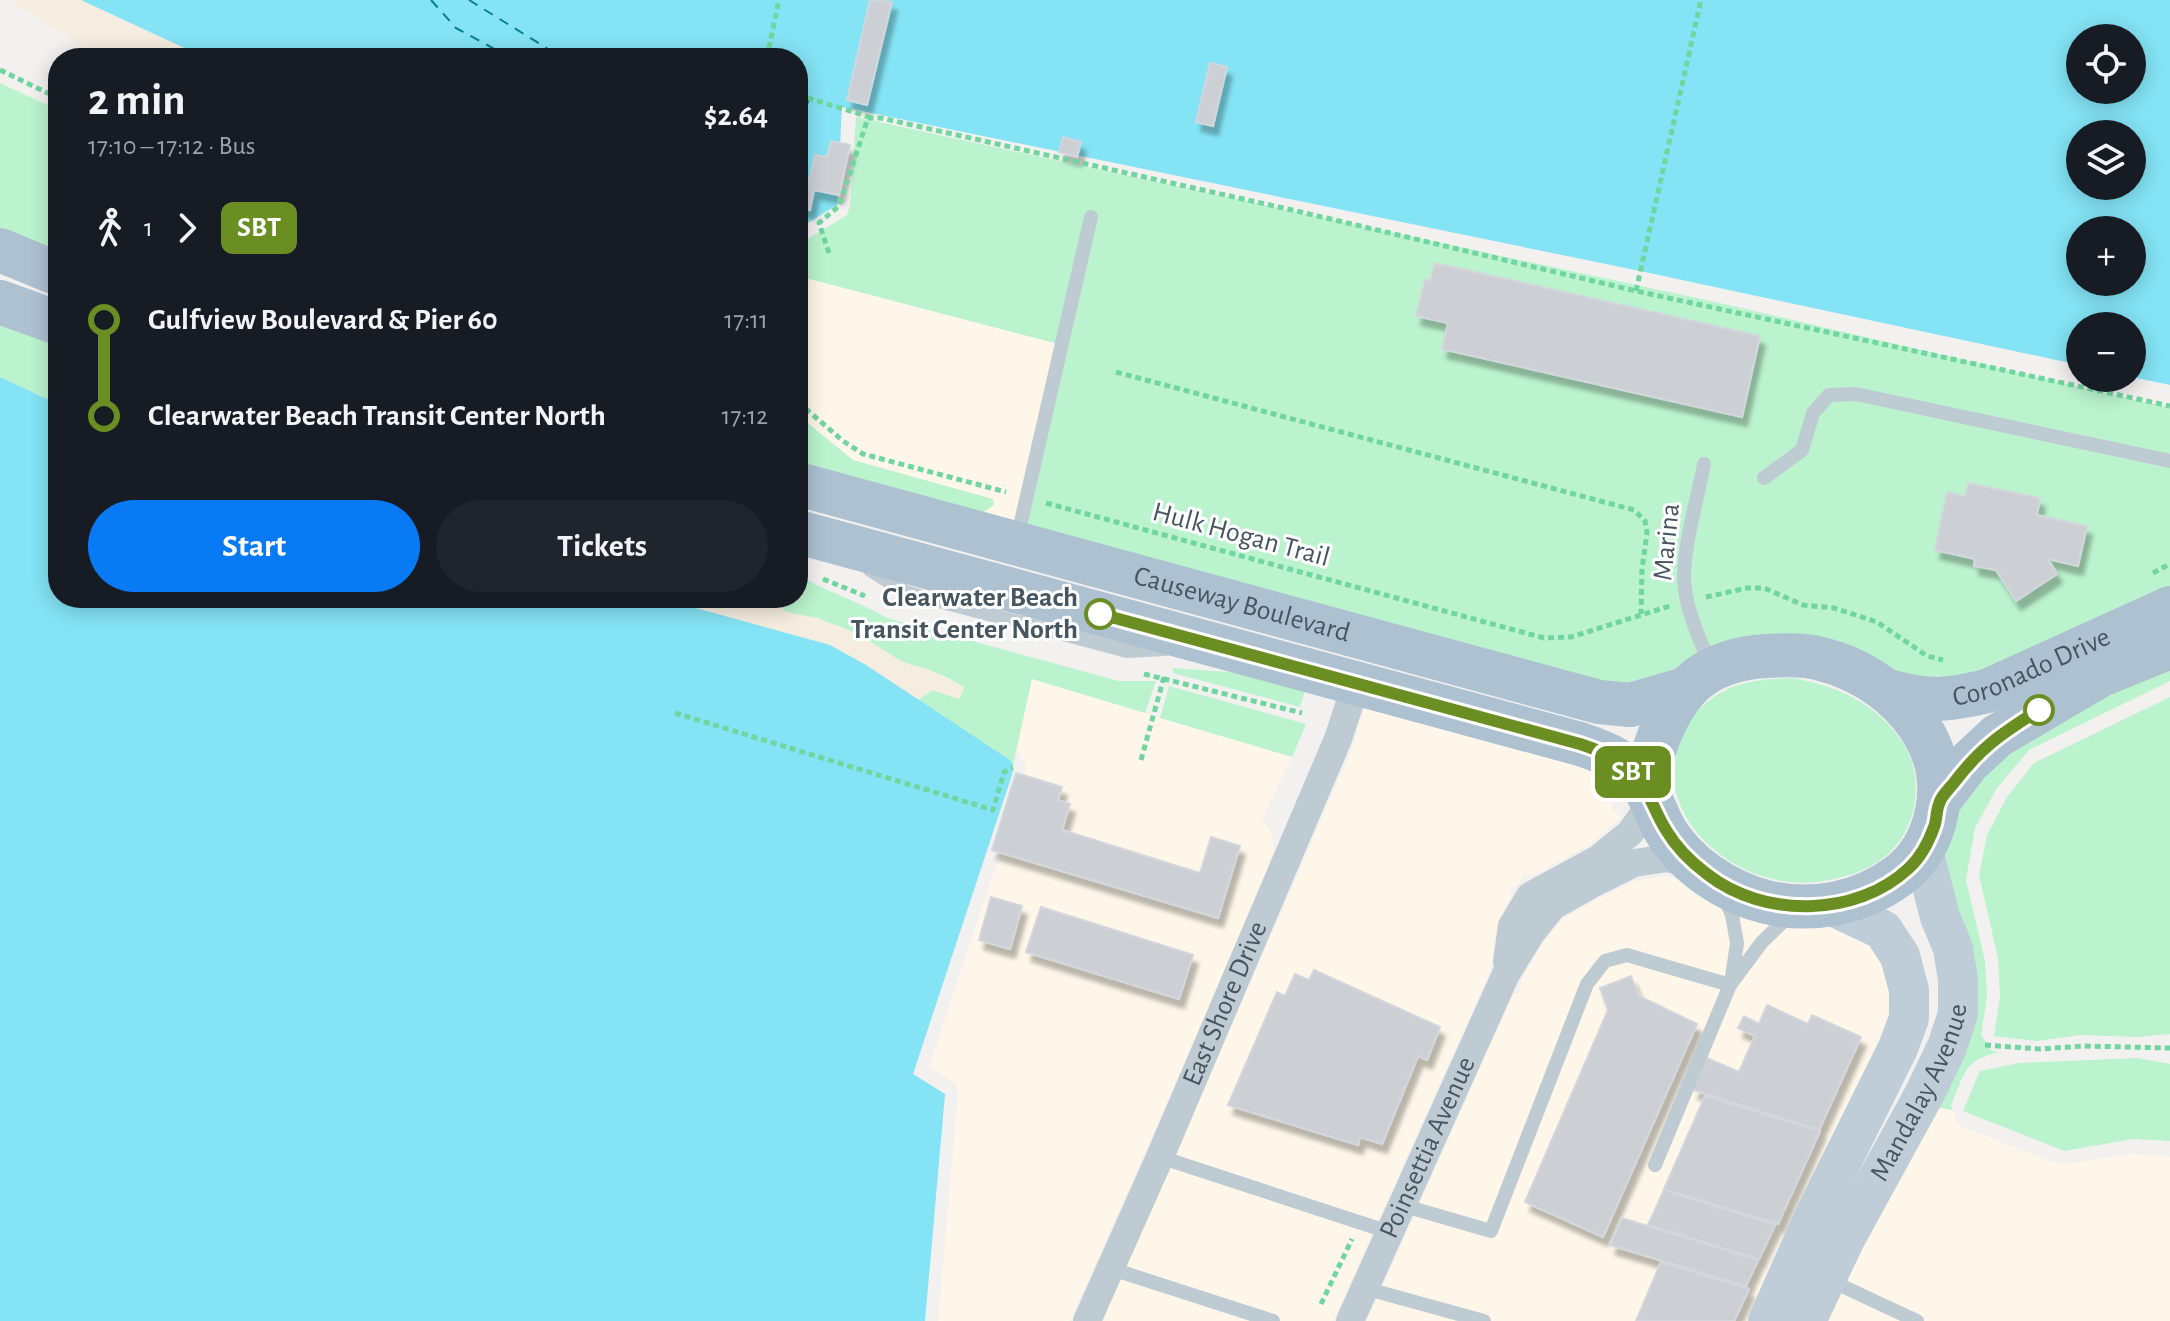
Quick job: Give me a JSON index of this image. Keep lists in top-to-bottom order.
{
  "streets": {
    "main road": ["Causeway Boulevard", "Coronado Drive"],
    "street": ["East Shore Drive", "Mandalay Avenue", "Poinsettia Avenue"],
    "lane": ["Marina"],
    "path": ["Hulk Hogan Trail"]
  },
  "crossings": [
    ["Hulk Hogan Trail", "Marina"],
    ["Marina", "Causeway Boulevard"],
    ["Marina", "Coronado Drive"],
    ["Marina", "Mandalay Avenue"],
    ["Marina", "Poinsettia Avenue"],
    ["Causeway Boulevard", "Coronado Drive"],
    ["Causeway Boulevard", "East Shore Drive"],
    ["Causeway Boulevard", "Mandalay Avenue"],
    ["Causeway Boulevard", "Poinsettia Avenue"],
    ["Coronado Drive", "Mandalay Avenue"],
    ["Coronado Drive", "Poinsettia Avenue"],
    ["Mandalay Avenue", "Poinsettia Avenue"]
  ],
  "places": ["Clearwater Beach Transit Center North"],
  "lines": ["bus line SBT"],
  "page": {
    "on_map": "SBT",
    "map_buttons": ["+", "−"],
    "heading": ["2 min", "17:10 – 17:12 · Bus", "$2.64"],
    "legs": ["1", "SBT"],
    "list": [
      {
        "name": "Gulfview Boulevard & Pier 60",
        "value": "17:11"
      },
      {
        "name": "Clearwater Beach Transit Center North",
        "value": "17:12"
      }
    ],
    "buttons": ["Start", "Tickets"]
  }
}
